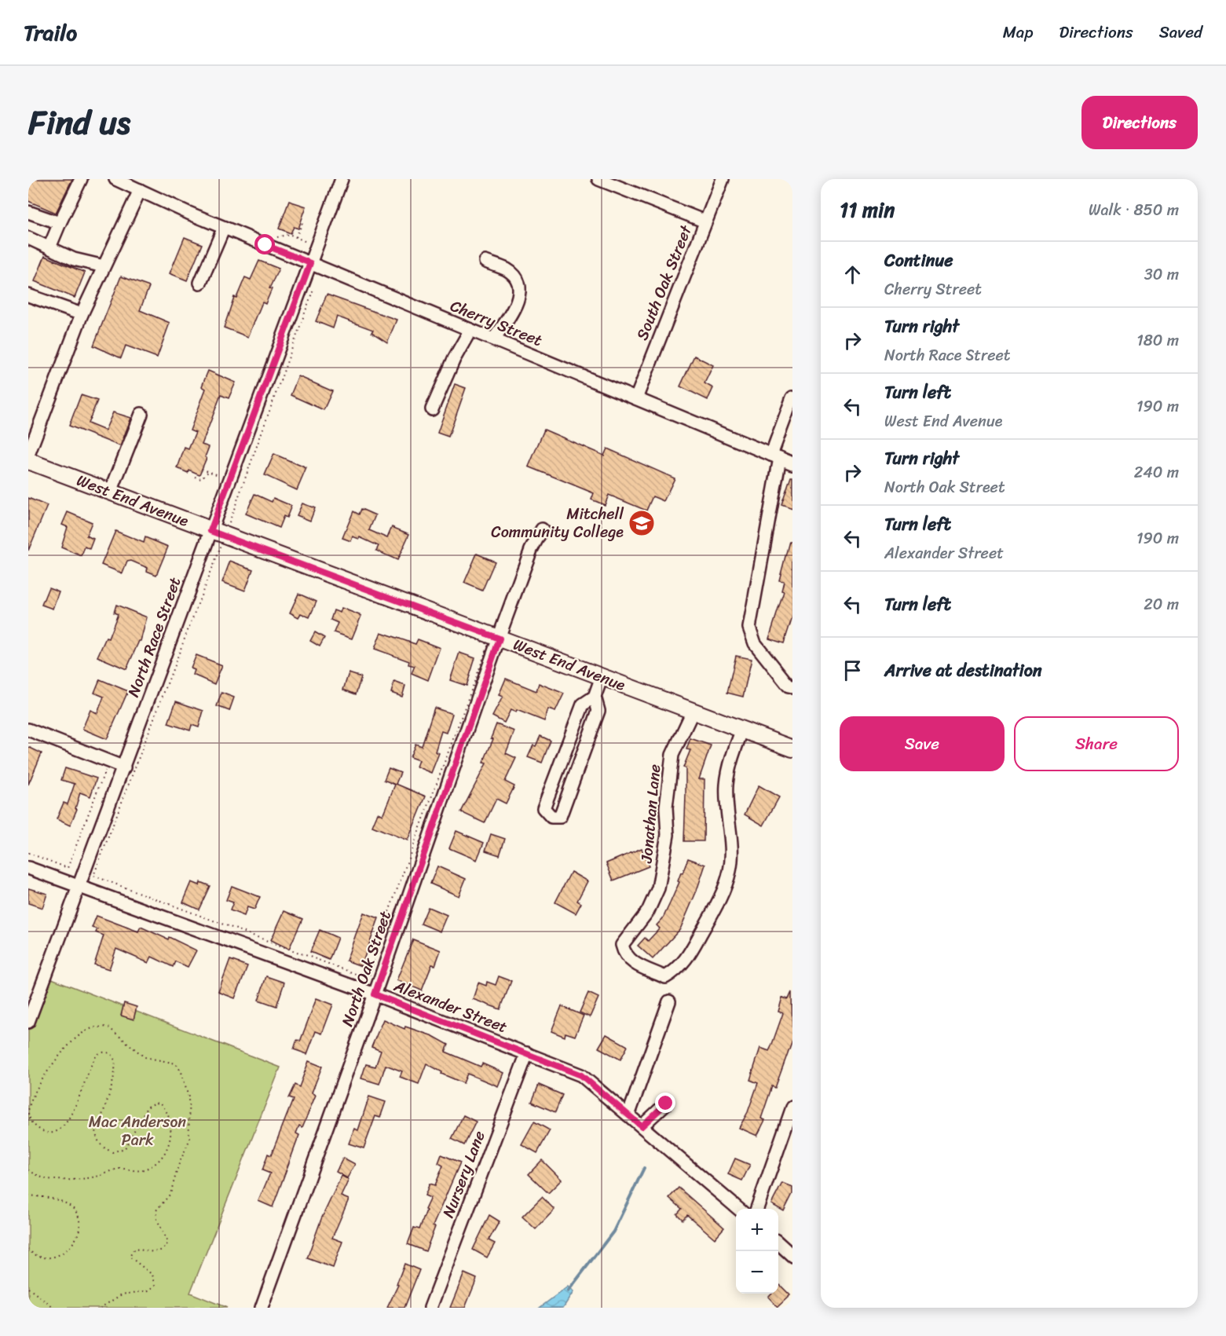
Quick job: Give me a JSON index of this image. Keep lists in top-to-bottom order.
{
  "streets": {
    "main road": ["West End Avenue"],
    "street": [
      "South Oak Street",
      "Cherry Street",
      "North Race Street",
      "Jonathan Lane",
      "North Oak Street",
      "Alexander Street",
      "Nursery Lane"
    ]
  },
  "crossings": [
    ["South Oak Street", "Cherry Street"],
    ["Cherry Street", "North Race Street"],
    ["West End Avenue", "North Race Street"],
    ["West End Avenue", "Jonathan Lane"],
    ["West End Avenue", "North Oak Street"],
    ["North Race Street", "Alexander Street"],
    ["North Oak Street", "Alexander Street"],
    ["Alexander Street", "Nursery Lane"]
  ],
  "parks": ["Mac Anderson Park"],
  "places": {
    "school or university": ["Mitchell Community College"]
  },
  "page": {
    "header": "Trailo",
    "nav": ["Map", "Directions", "Saved"],
    "title": "Find us",
    "buttons": [
      "Directions",
      ["Save", "Share"]
    ],
    "heading": ["11 min", "Walk · 850 m"],
    "list": [
      ["Continue", "Cherry Street", "30 m"],
      ["Turn right", "North Race Street", "180 m"],
      ["Turn left", "West End Avenue", "190 m"],
      ["Turn right", "North Oak Street", "240 m"],
      ["Turn left", "Alexander Street", "190 m"],
      ["Turn left", "20 m"],
      "Arrive at destination"
    ],
    "map_buttons": ["+", "−"]
  }
}
